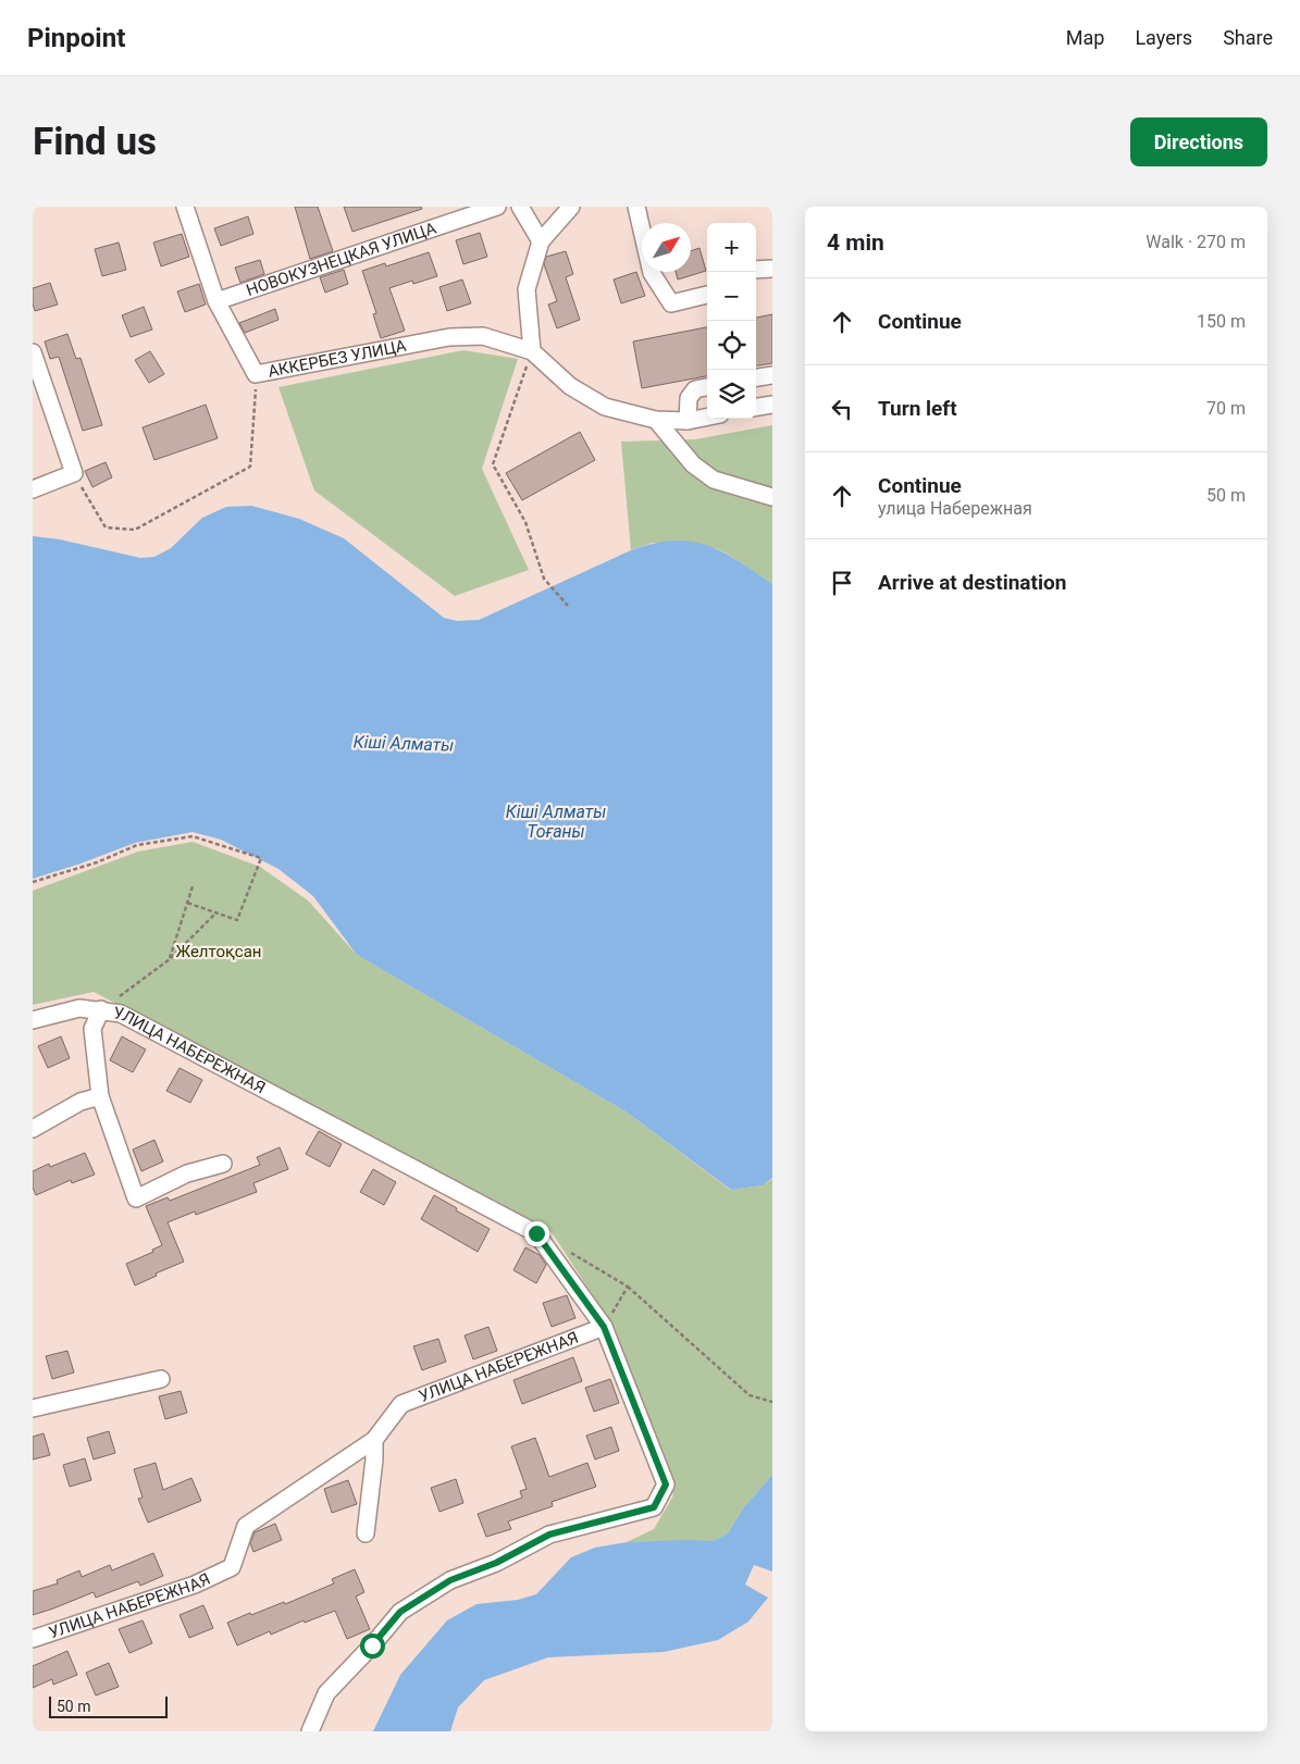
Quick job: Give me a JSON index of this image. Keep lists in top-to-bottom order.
{
  "streets": {
    "street": ["НОВОКУЗНЕЦКАЯ УЛИЦА", "АККЕРБЕЗ УЛИЦА", "УЛИЦА НАБЕРЕЖНАЯ"]
  },
  "crossings": [
    ["НОВОКУЗНЕЦКАЯ УЛИЦА", "АККЕРБЕЗ УЛИЦА"]
  ],
  "water": ["Кіші Алматы", "Кіші Алматы Тоғаны"],
  "parks": ["Желтоқсан"],
  "scale_bar": "50 m",
  "north": "top right",
  "page": {
    "header": "Pinpoint",
    "nav": ["Map", "Layers", "Share"],
    "buttons": "Directions",
    "title": "Find us",
    "heading": ["4 min", "Walk · 270 m"],
    "map_buttons": ["+", "−"],
    "list": [
      ["Continue", "150 m"],
      ["Turn left", "70 m"],
      ["Continue", "улица Набережная", "50 m"],
      "Arrive at destination"
    ],
    "scale": "50 m"
  }
}
